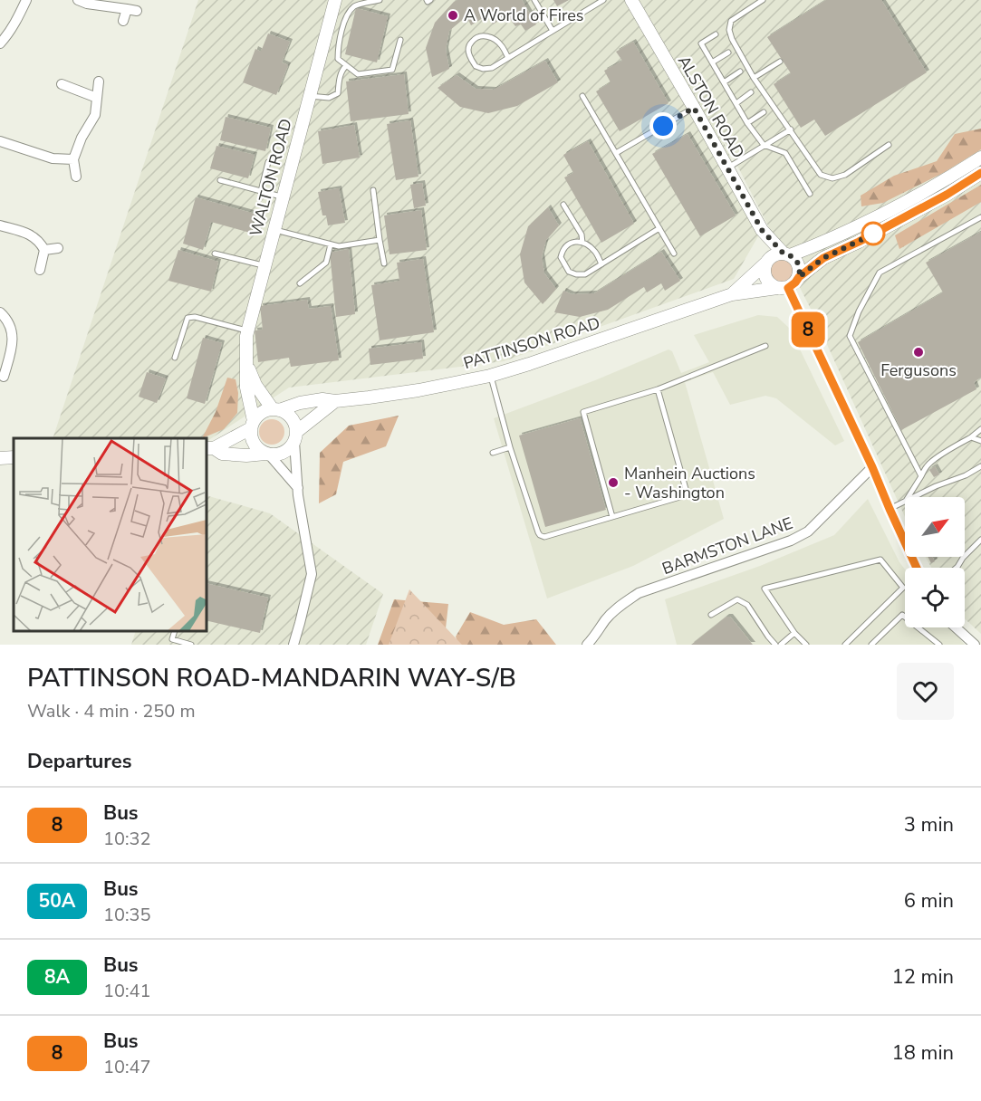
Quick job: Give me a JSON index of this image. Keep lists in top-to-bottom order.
{
  "streets": {
    "street": [
      "ALSTON ROAD",
      "WALTON ROAD",
      "PATTINSON ROAD",
      "BARMSTON LANE"
    ]
  },
  "crossings": [
    ["ALSTON ROAD", "PATTINSON ROAD"],
    ["WALTON ROAD", "PATTINSON ROAD"]
  ],
  "places": ["A World of Fires", "Fergusons", "Manhein Auctions - Washington"],
  "lines": ["bus line 8"],
  "north": "top right",
  "page": {
    "on_map": "8",
    "heading": [
      ["PATTINSON ROAD-MANDARIN WAY-S/B", "Walk · 4 min · 250 m"],
      "Departures"
    ],
    "list": [
      {
        "mark": "8",
        "name": "Bus",
        "note": "10:32",
        "value": "3 min"
      },
      {
        "mark": "50A",
        "name": "Bus",
        "note": "10:35",
        "value": "6 min"
      },
      {
        "mark": "8A",
        "name": "Bus",
        "note": "10:41",
        "value": "12 min"
      },
      {
        "mark": "8",
        "name": "Bus",
        "note": "10:47",
        "value": "18 min"
      }
    ]
  }
}
